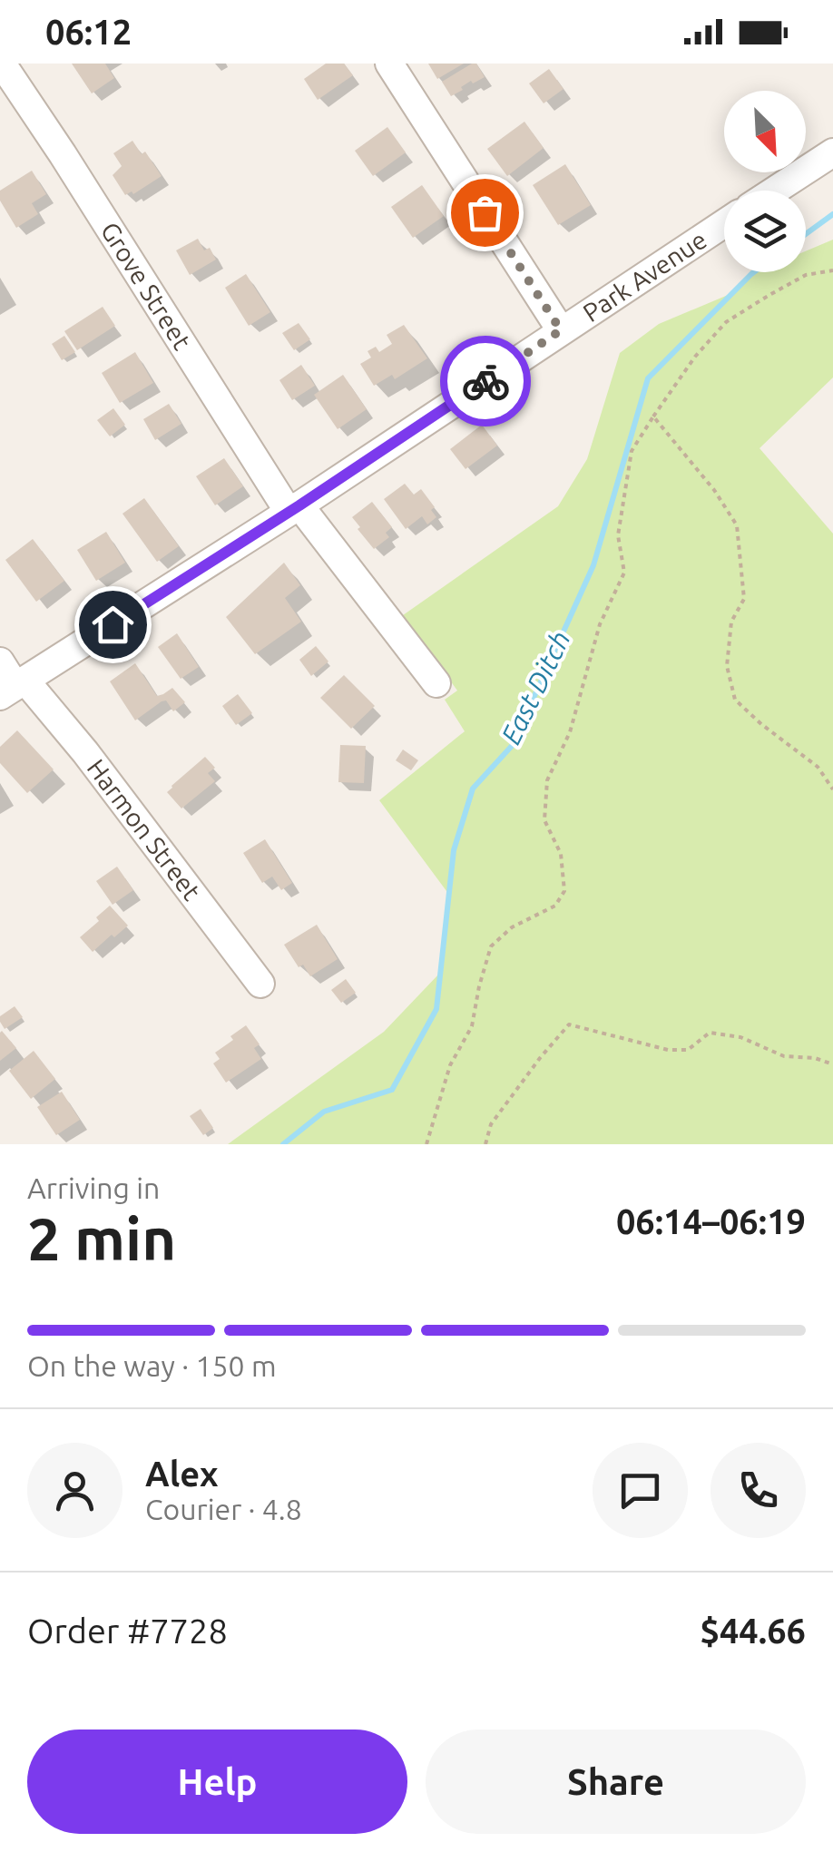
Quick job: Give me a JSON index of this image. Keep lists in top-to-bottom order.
{
  "streets": {
    "street": ["Park Avenue", "Grove Street", "Harmon Street"]
  },
  "crossings": [
    ["Park Avenue", "Grove Street"],
    ["Park Avenue", "Harmon Street"]
  ],
  "water": ["East Ditch"],
  "north": "bottom right",
  "page": {
    "status": "06:12",
    "heading": ["2 min", "Arriving in", "06:14–06:19"],
    "panel": [
      "Alex",
      "Courier · 4.8",
      "Order #7728",
      "$44.66"
    ],
    "bar": "On the way · 150 m",
    "buttons": ["Help", "Share"]
  }
}
